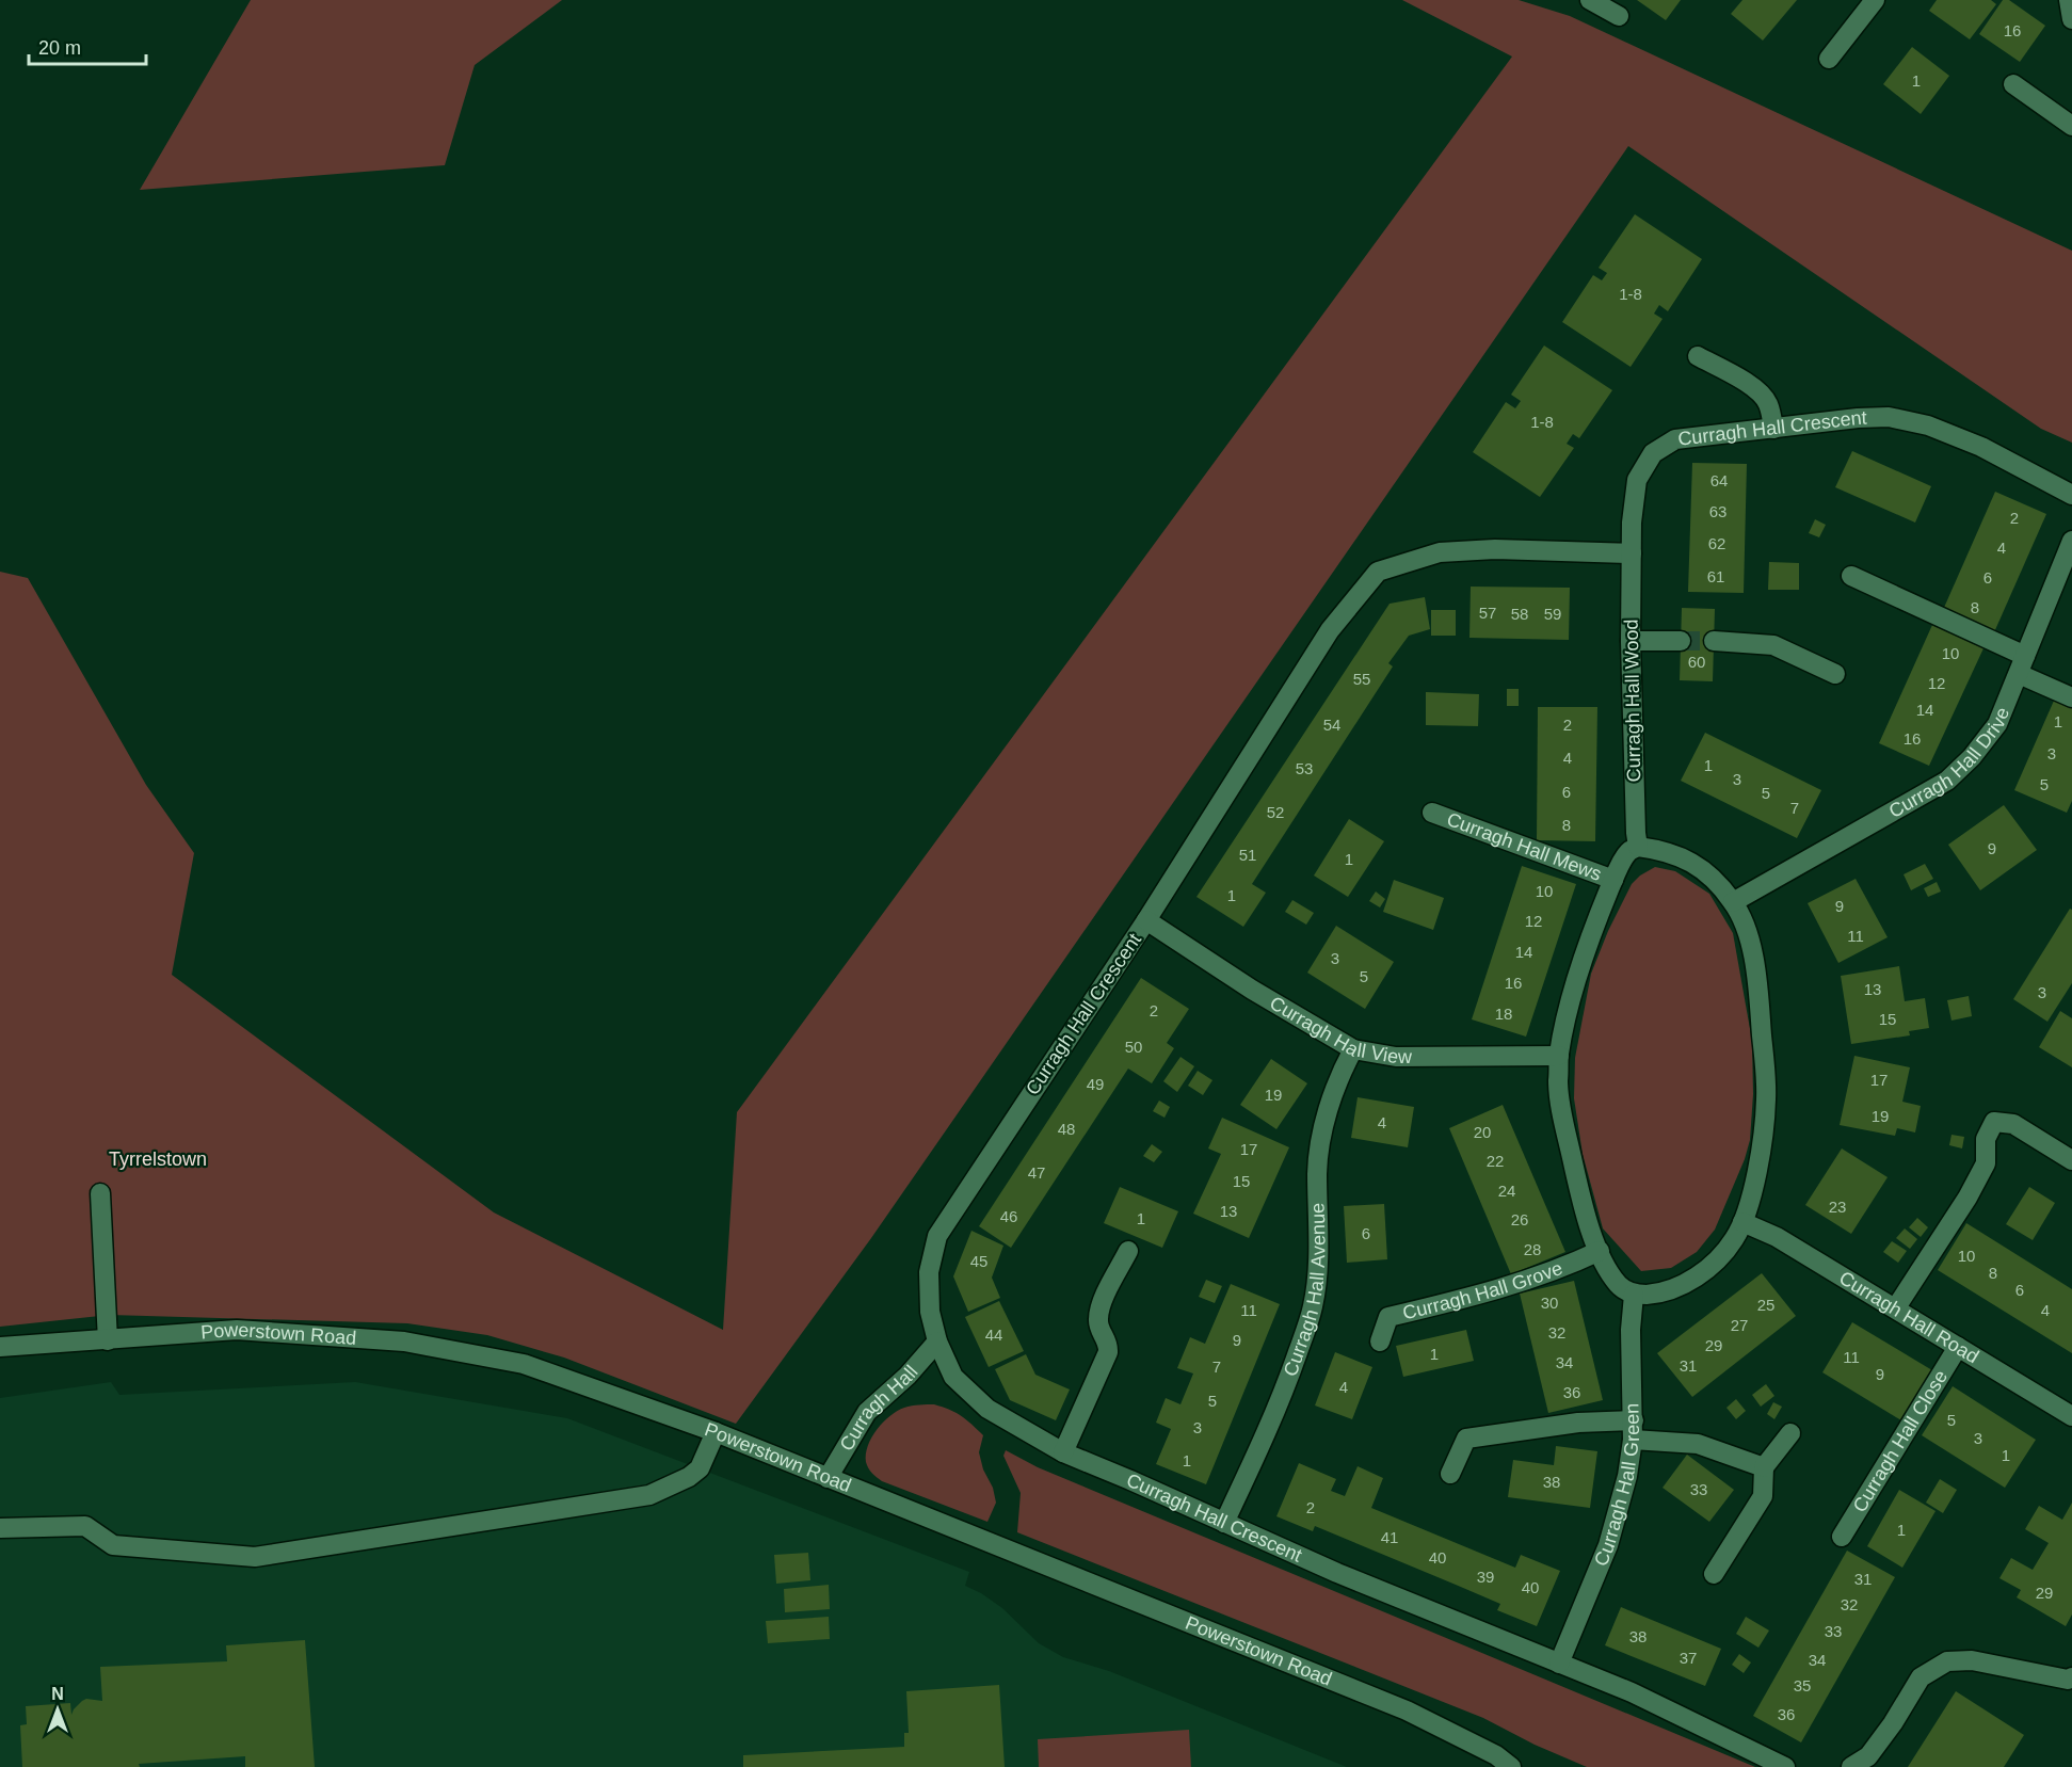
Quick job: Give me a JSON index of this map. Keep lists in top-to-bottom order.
{
  "streets": {
    "street": [
      "Curragh Hall Crescent",
      "Curragh Hall Wood",
      "Curragh Hall Drive",
      "Curragh Hall Mews",
      "Curragh Hall View",
      "Curragh Hall Avenue",
      "Curragh Hall Grove",
      "Curragh Hall Road",
      "Powerstown Road",
      "Curragh Hall",
      "Curragh Hall Close",
      "Curragh Hall Green"
    ]
  },
  "crossings": [
    ["Curragh Hall Crescent", "Curragh Hall Wood"],
    ["Curragh Hall Crescent", "Curragh Hall View"],
    ["Curragh Hall Crescent", "Curragh Hall Avenue"],
    ["Curragh Hall Crescent", "Curragh Hall"],
    ["Curragh Hall Crescent", "Curragh Hall Green"],
    ["Curragh Hall View", "Curragh Hall Avenue"],
    ["Curragh Hall Road", "Curragh Hall Close"],
    ["Powerstown Road", "Curragh Hall"]
  ],
  "parks": ["Tyrrelstown"],
  "house_numbers": [
    "16",
    "1",
    "1-8",
    "1-8",
    "64",
    "63",
    "2",
    "62",
    "4",
    "61",
    "6",
    "8",
    "57",
    "58",
    "59",
    "10",
    "60",
    "55",
    "12",
    "14",
    "1",
    "54",
    "2",
    "16",
    "3",
    "4",
    "1",
    "53",
    "3",
    "5",
    "6",
    "5",
    "7",
    "52",
    "8",
    "9",
    "51",
    "1",
    "10",
    "1",
    "9",
    "12",
    "11",
    "14",
    "3",
    "5",
    "16",
    "13",
    "3",
    "2",
    "18",
    "15",
    "50",
    "17",
    "49",
    "19",
    "19",
    "4",
    "48",
    "20",
    "17",
    "22",
    "47",
    "15",
    "24",
    "23",
    "13",
    "46",
    "1",
    "26",
    "6",
    "28",
    "10",
    "45",
    "8",
    "6",
    "30",
    "25",
    "11",
    "4",
    "27",
    "32",
    "44",
    "9",
    "29",
    "1",
    "11",
    "34",
    "31",
    "7",
    "9",
    "4",
    "36",
    "5",
    "5",
    "3",
    "3",
    "1",
    "1",
    "38",
    "33",
    "2",
    "1",
    "41",
    "40",
    "39",
    "31",
    "40",
    "29",
    "32",
    "33",
    "38",
    "37",
    "34",
    "35",
    "36"
  ],
  "scale_bar": "20 m",
  "north": "top"
}
